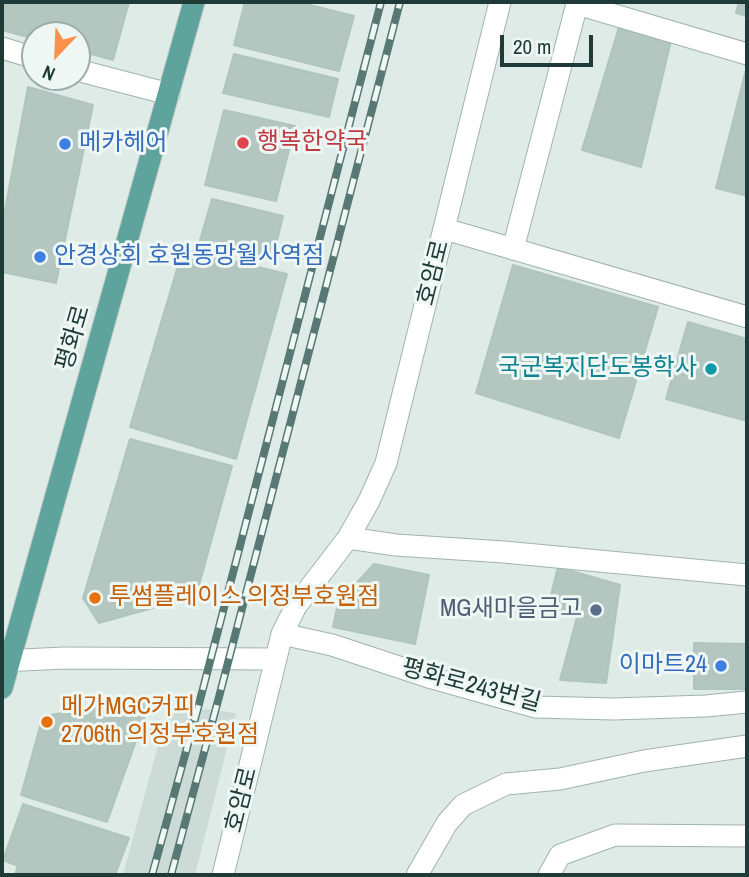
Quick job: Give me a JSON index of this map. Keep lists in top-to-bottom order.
{
  "streets": {
    "main road": ["평화로"],
    "street": ["호암로", "평화로243번길"]
  },
  "crossings": [
    ["호암로", "평화로243번길"]
  ],
  "places": [
    "행복한약국",
    "메카헤어",
    "안경상회 호원동망월사역점",
    "국군복지단도봉학사",
    "투썸플레이스 의정부호원점",
    "MG새마을금고",
    "이마트24",
    "메가MGC커피 2706th 의정부호원점"
  ],
  "scale_bar": "20 m",
  "north": "bottom left"
}
